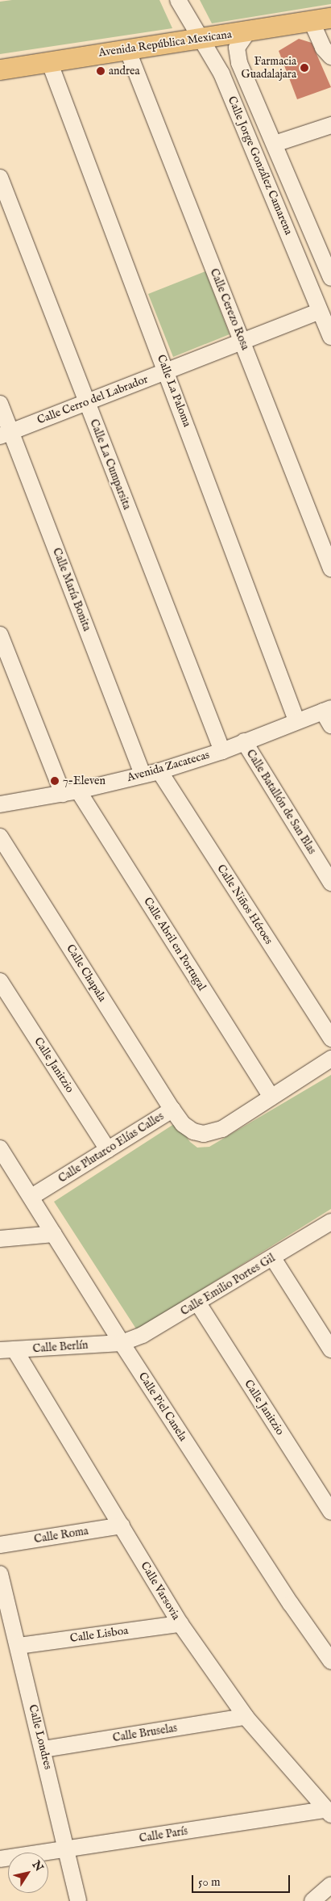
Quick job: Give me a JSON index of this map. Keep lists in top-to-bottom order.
{
  "streets": {
    "main road": ["Avenida República Mexicana"],
    "street": [
      "Calle Jorge González Camarena",
      "Calle Cerezo Rosa",
      "Calle La Paloma",
      "Calle Cerro del Labrador",
      "Calle La Cumparsita",
      "Calle María Bonita",
      "Avenida Zacatecas",
      "Calle Batallón de San Blas",
      "Calle Niños Héroes",
      "Calle Abril en Portugal",
      "Calle Chapala",
      "Calle Janitzio",
      "Calle Plutarco Elías Calles",
      "Calle Emilio Portes Gil",
      "Calle Berlín",
      "Calle Piel Canela",
      "Calle Roma",
      "Calle Varsovia",
      "Calle Lisboa",
      "Calle Bruselas",
      "Calle Londres",
      "Calle París"
    ]
  },
  "crossings": [
    ["Avenida República Mexicana", "Calle Jorge González Camarena"],
    ["Avenida República Mexicana", "Calle Cerezo Rosa"],
    ["Avenida República Mexicana", "Calle La Paloma"],
    ["Calle Jorge González Camarena", "Calle Cerro del Labrador"],
    ["Calle Cerezo Rosa", "Calle Cerro del Labrador"],
    ["Calle La Paloma", "Calle Cerro del Labrador"],
    ["Calle La Paloma", "Avenida Zacatecas"],
    ["Calle Cerro del Labrador", "Calle La Cumparsita"],
    ["Calle Cerro del Labrador", "Calle María Bonita"],
    ["Calle La Cumparsita", "Avenida Zacatecas"],
    ["Calle María Bonita", "Avenida Zacatecas"],
    ["Avenida Zacatecas", "Calle Batallón de San Blas"],
    ["Avenida Zacatecas", "Calle Niños Héroes"],
    ["Avenida Zacatecas", "Calle Abril en Portugal"],
    ["Calle Abril en Portugal", "Calle Plutarco Elías Calles"],
    ["Calle Chapala", "Calle Plutarco Elías Calles"],
    ["Calle Janitzio", "Calle Plutarco Elías Calles"],
    ["Calle Janitzio", "Calle Emilio Portes Gil"],
    ["Calle Plutarco Elías Calles", "Calle Piel Canela"],
    ["Calle Emilio Portes Gil", "Calle Berlín"],
    ["Calle Emilio Portes Gil", "Calle Piel Canela"],
    ["Calle Berlín", "Calle Piel Canela"],
    ["Calle Berlín", "Calle Varsovia"],
    ["Calle Roma", "Calle Varsovia"],
    ["Calle Varsovia", "Calle Lisboa"],
    ["Calle Varsovia", "Calle Bruselas"],
    ["Calle Varsovia", "Calle París"],
    ["Calle Lisboa", "Calle Londres"],
    ["Calle Bruselas", "Calle Londres"],
    ["Calle Londres", "Calle París"]
  ],
  "places": ["Farmacia Guadalajara", "andrea", "7-Eleven"],
  "scale_bar": "50 m",
  "north": "top right"
}
